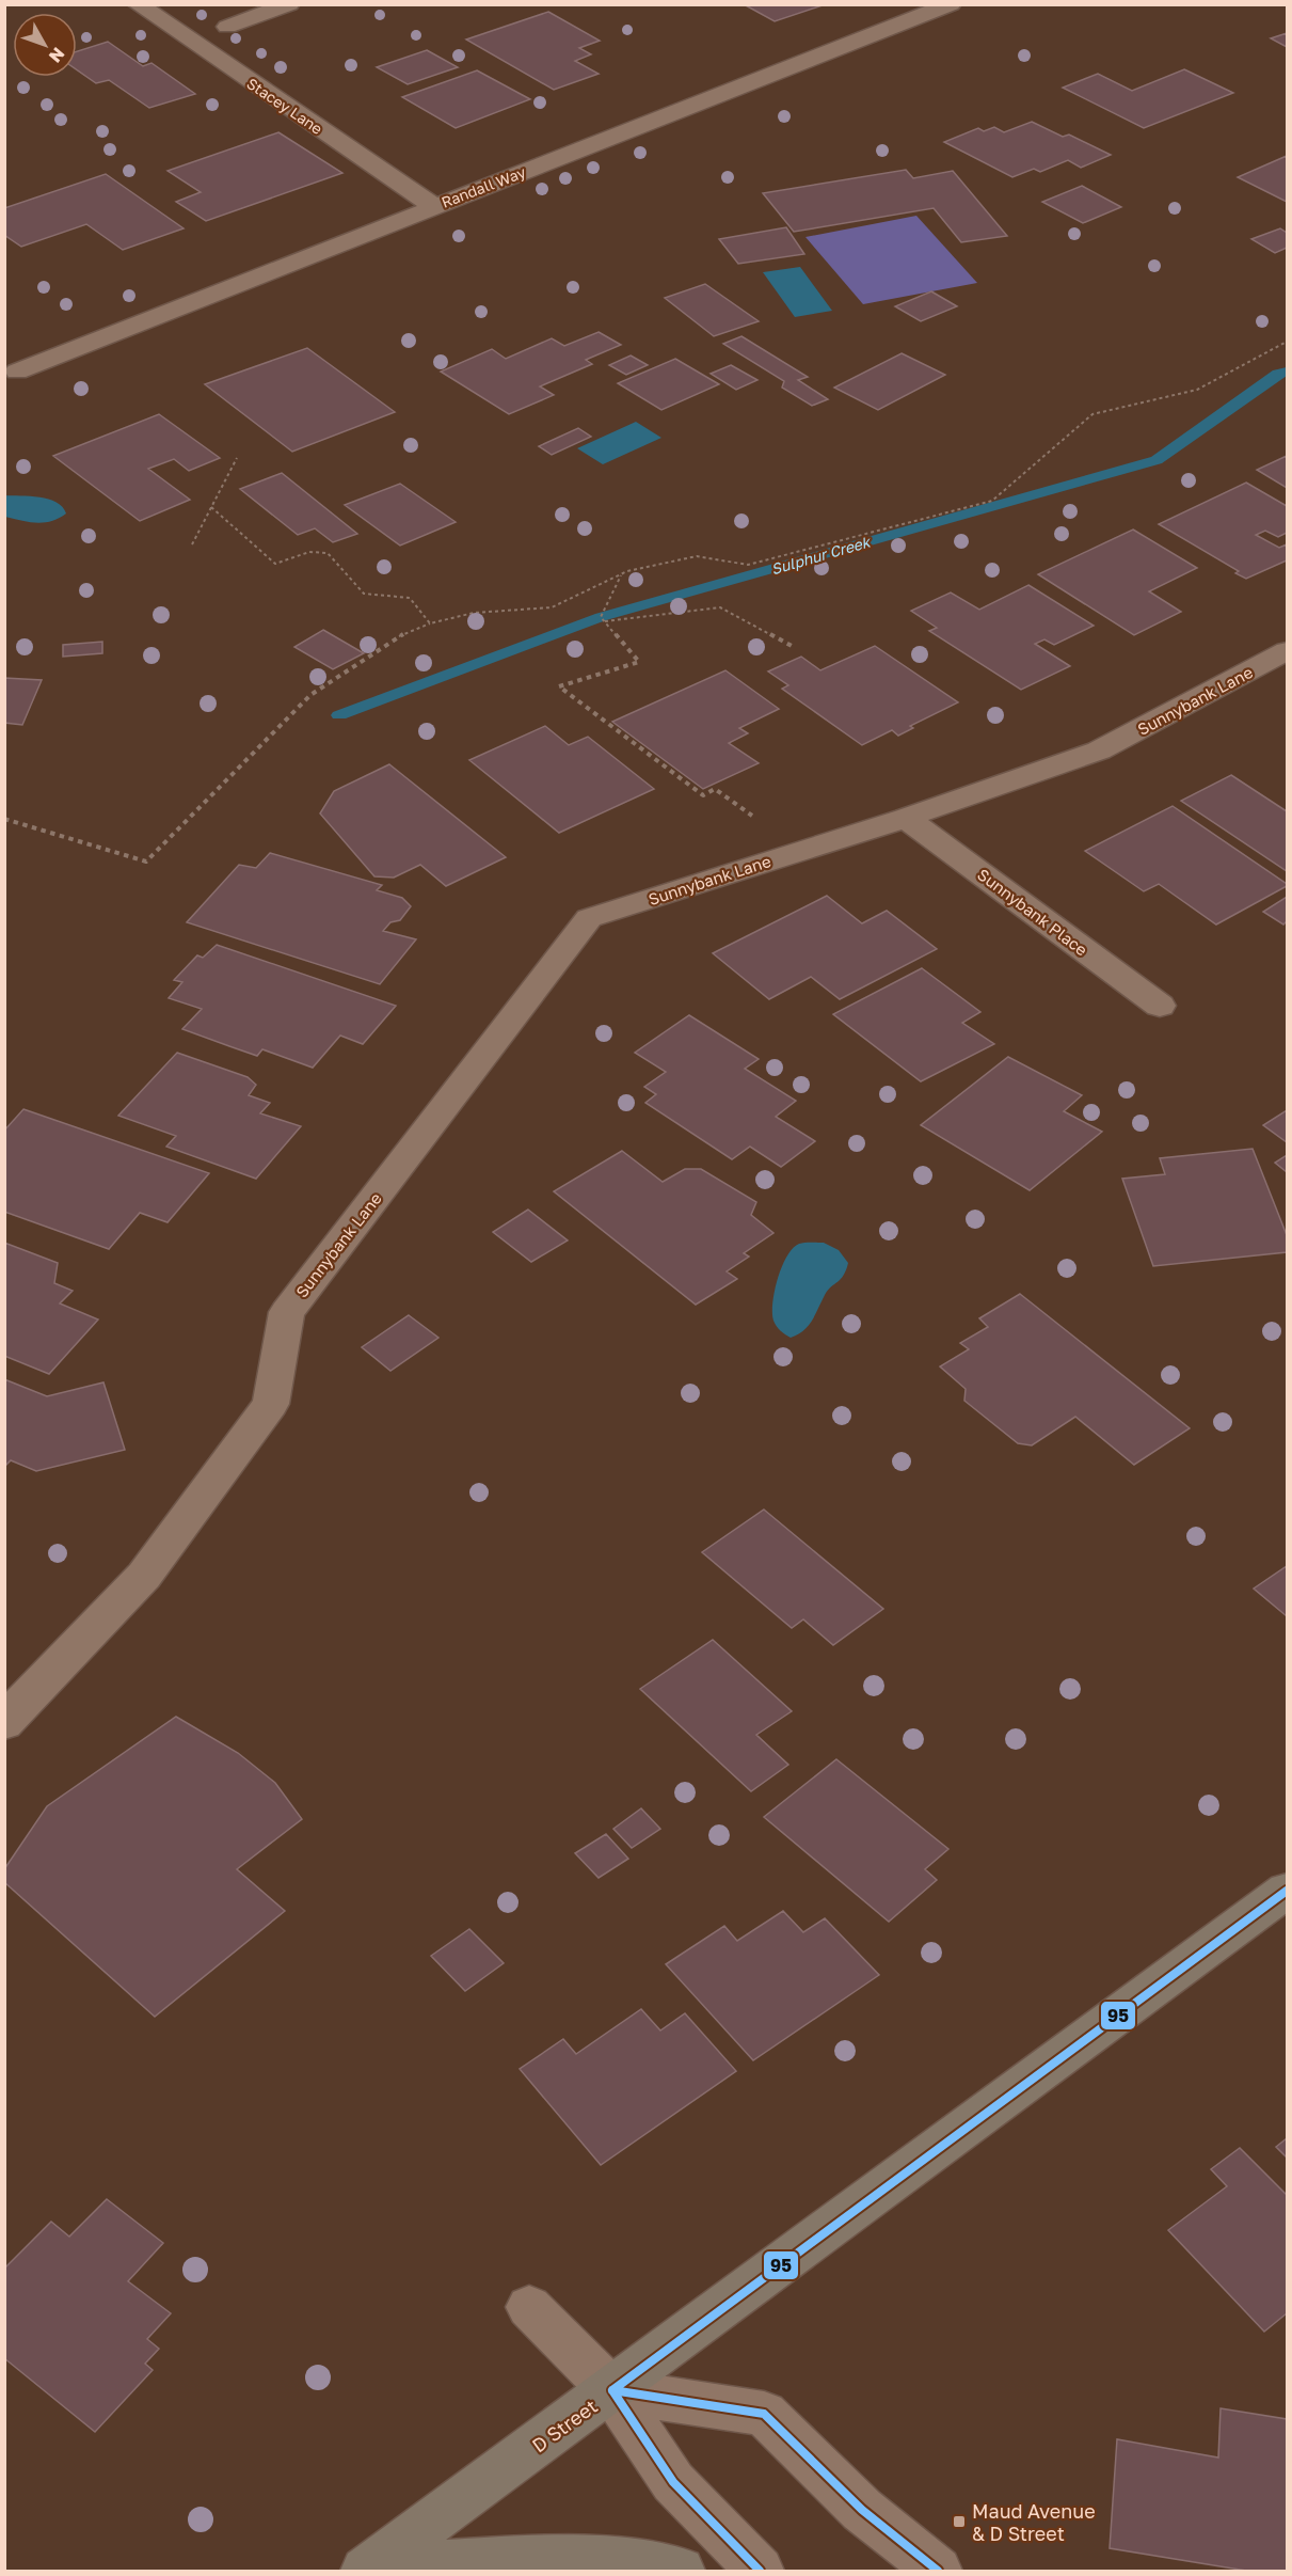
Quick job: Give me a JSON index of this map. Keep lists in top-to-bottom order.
{
  "streets": {
    "main road": ["D Street"],
    "street": [
      "Stacey Lane",
      "Randall Way",
      "Sunnybank Lane",
      "Sunnybank Place"
    ]
  },
  "crossings": [
    ["Stacey Lane", "Randall Way"],
    ["Sunnybank Lane", "Sunnybank Place"]
  ],
  "water": ["Sulphur Creek"],
  "places": {
    "transit": ["Maud Avenue & D Street"]
  },
  "lines": ["transit line 95"],
  "north": "bottom right"
}
